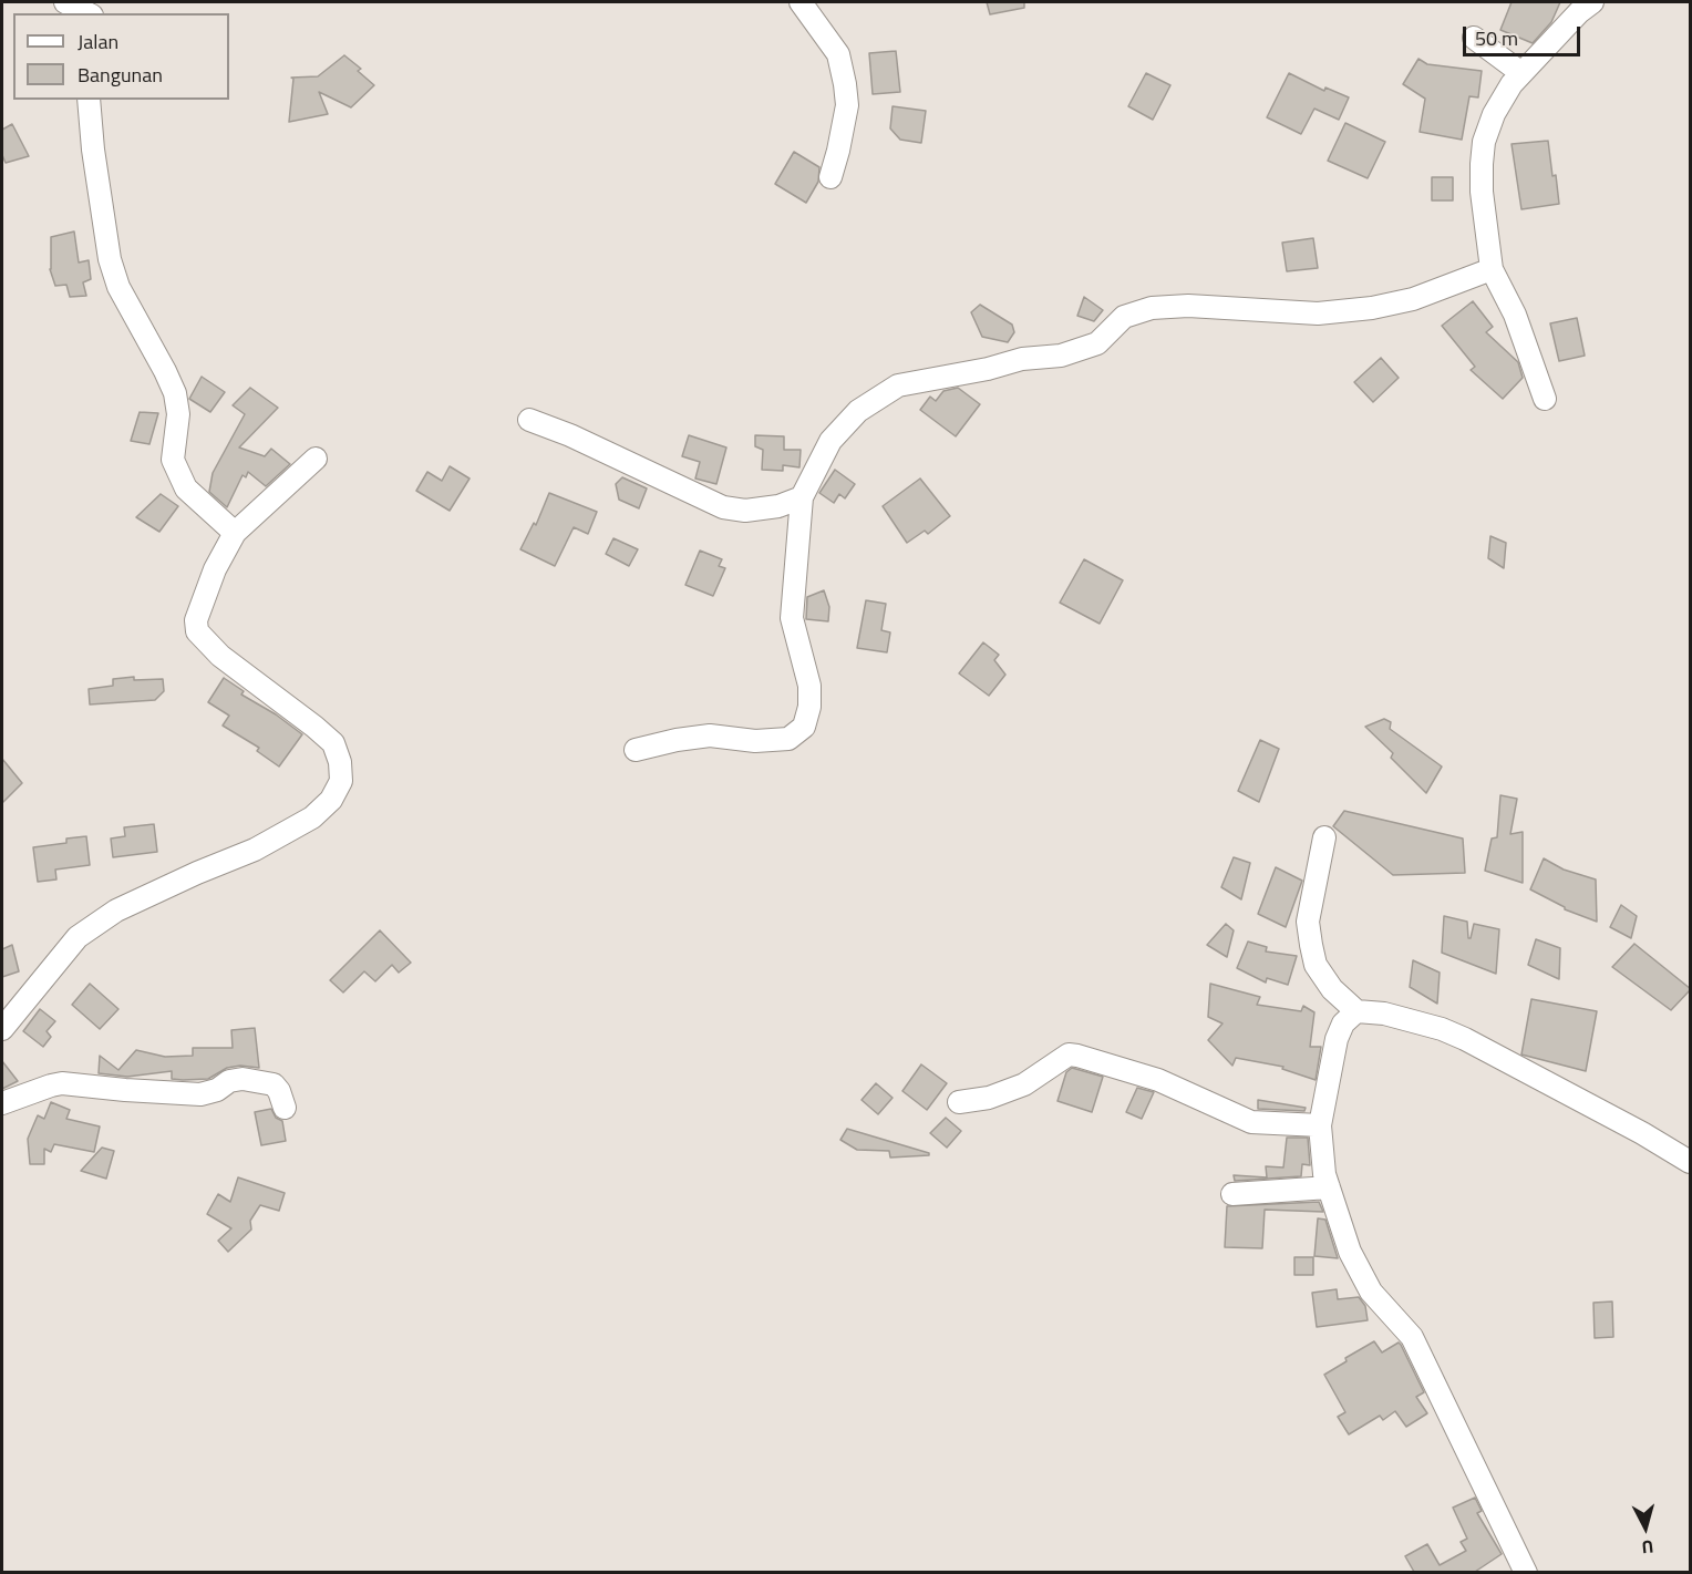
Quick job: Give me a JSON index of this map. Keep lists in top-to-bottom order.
{
  "legend": ["Jalan", "Bangunan"],
  "scale_bar": "50 m",
  "north": "bottom"
}
